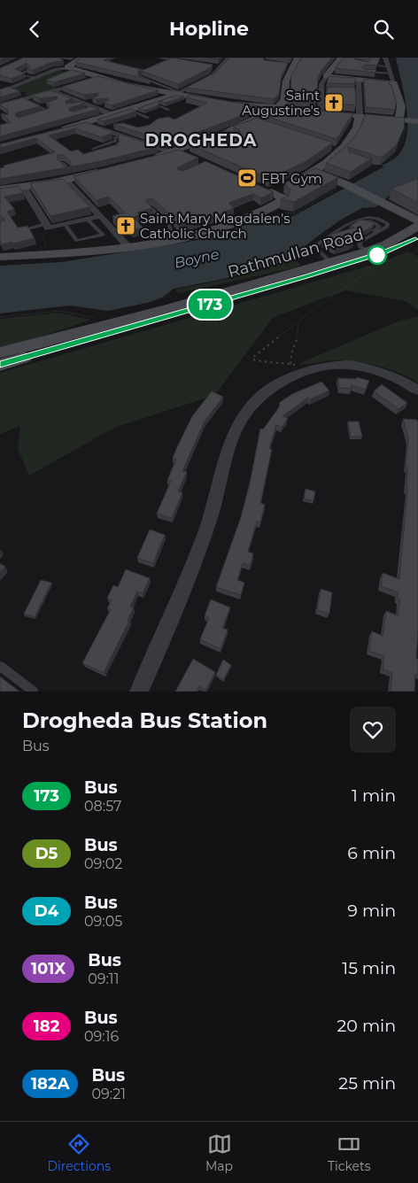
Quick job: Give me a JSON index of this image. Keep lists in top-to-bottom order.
{
  "streets": {
    "main road": ["Rathmullan Road"]
  },
  "districts": ["DROGHEDA"],
  "water": ["Boyne"],
  "places": {
    "church": ["Saint Augustine's", "Saint Mary Magdalen's Catholic Church"],
    "sports": ["FBT Gym"]
  },
  "lines": ["bus line 173"],
  "page": {
    "header": "Hopline",
    "on_map": "173",
    "heading": ["Drogheda Bus Station", "Bus"],
    "list": [
      {
        "mark": "173",
        "name": "Bus",
        "note": "08:57",
        "value": "1 min"
      },
      {
        "mark": "D5",
        "name": "Bus",
        "note": "09:02",
        "value": "6 min"
      },
      {
        "mark": "D4",
        "name": "Bus",
        "note": "09:05",
        "value": "9 min"
      },
      {
        "mark": "101X",
        "name": "Bus",
        "note": "09:11",
        "value": "15 min"
      },
      {
        "mark": "182",
        "name": "Bus",
        "note": "09:16",
        "value": "20 min"
      },
      {
        "mark": "182A",
        "name": "Bus",
        "note": "09:21",
        "value": "25 min"
      }
    ],
    "tabs": ["Directions", "Map", "Tickets"]
  }
}
